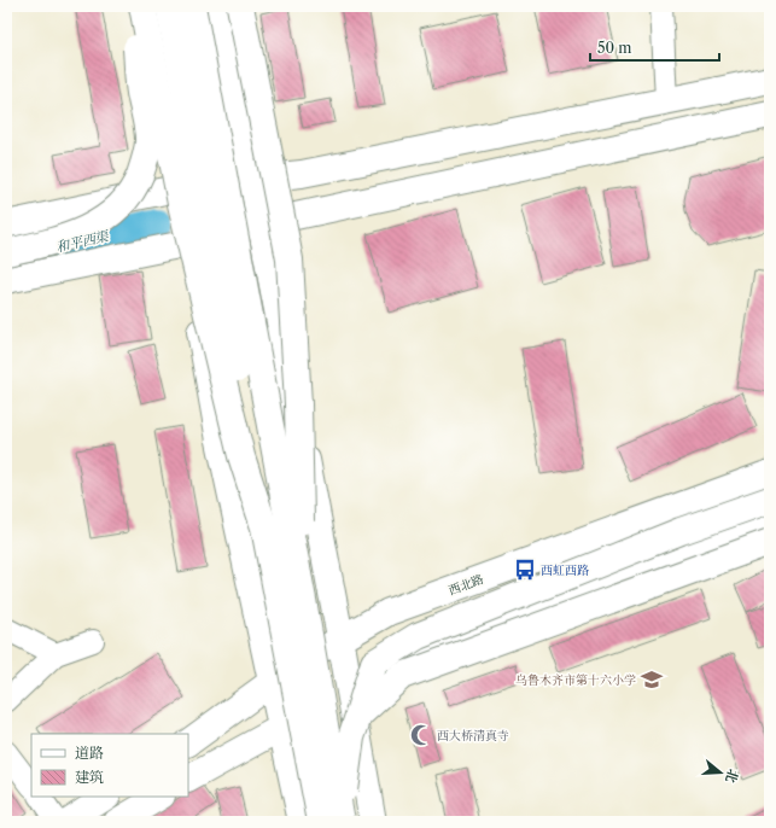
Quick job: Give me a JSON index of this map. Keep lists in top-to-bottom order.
{
  "streets": {
    "main road": ["西北路"]
  },
  "water": ["和平西渠"],
  "places": {
    "bus stop": ["西虹西路"],
    "school or university": ["乌鲁木齐市第十六小学"],
    "mosque": ["西大桥清真寺"]
  },
  "legend": ["道路", "建筑"],
  "scale_bar": "50 m",
  "north": "right"
}
